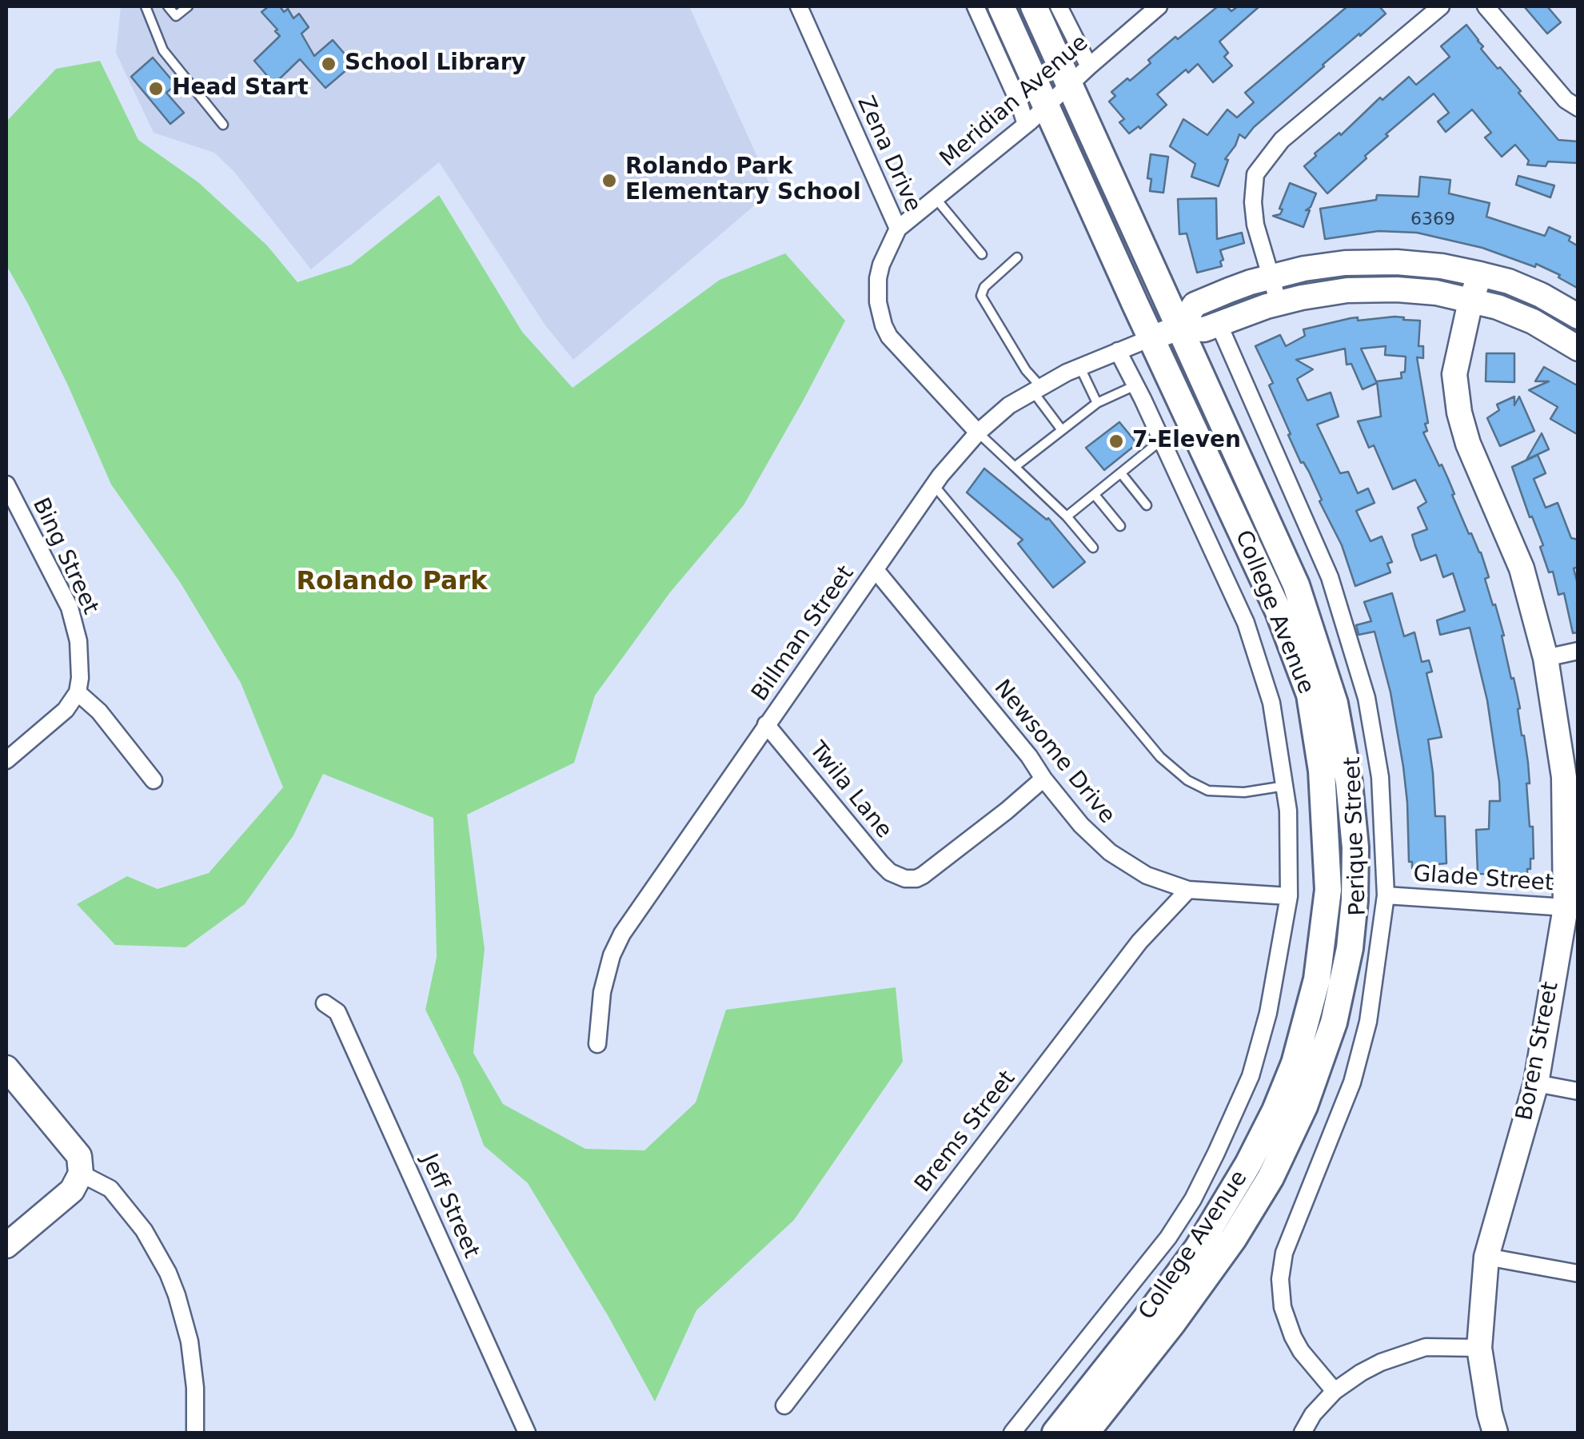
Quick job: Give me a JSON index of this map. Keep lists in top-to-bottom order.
{
  "streets": {
    "main road": ["College Avenue"],
    "street": [
      "Meridian Avenue",
      "Zena Drive",
      "Bing Street",
      "Billman Street",
      "Newsome Drive",
      "Twila Lane",
      "Perique Street",
      "Glade Street",
      "Boren Street",
      "Brems Street",
      "Jeff Street"
    ]
  },
  "crossings": [
    ["Meridian Avenue", "Zena Drive"],
    ["Meridian Avenue", "College Avenue"],
    ["Zena Drive", "Billman Street"],
    ["College Avenue", "Billman Street"],
    ["Billman Street", "Newsome Drive"],
    ["Billman Street", "Twila Lane"],
    ["Newsome Drive", "Twila Lane"],
    ["Newsome Drive", "Brems Street"],
    ["Perique Street", "Glade Street"],
    ["Glade Street", "Boren Street"]
  ],
  "districts": ["Rolando Park"],
  "places": [
    "School Library",
    "Head Start",
    "Rolando Park Elementary School",
    "7-Eleven"
  ],
  "house_numbers": ["6369"]
}
